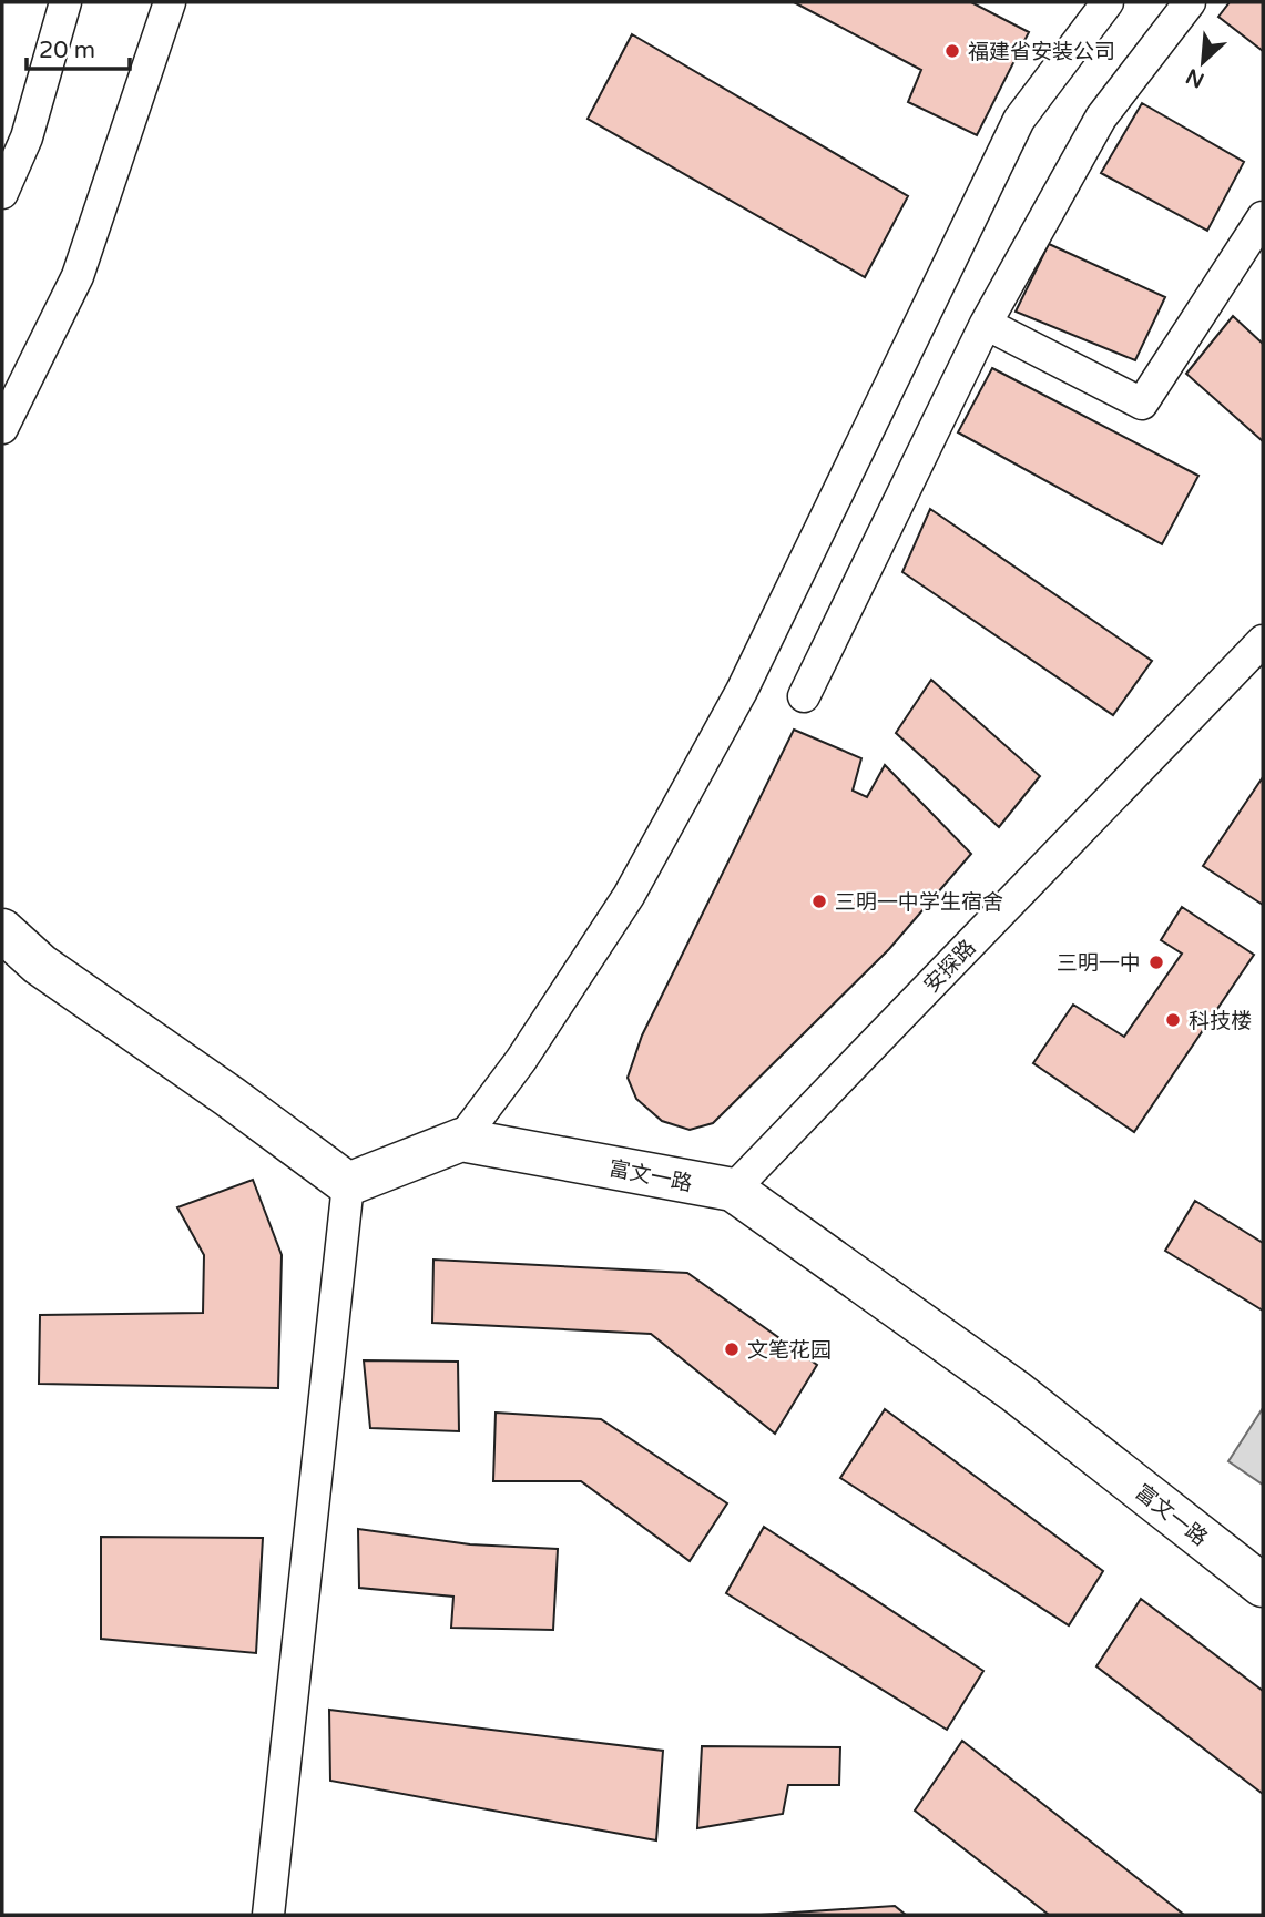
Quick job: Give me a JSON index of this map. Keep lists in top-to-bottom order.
{
  "streets": {
    "street": ["安探路", "富文一路"]
  },
  "crossings": [
    ["安探路", "富文一路"]
  ],
  "places": [
    "福建省安装公司",
    "三明一中学生宿舍",
    "三明一中",
    "科技楼",
    "文笔花园"
  ],
  "scale_bar": "20 m",
  "north": "bottom left"
}
